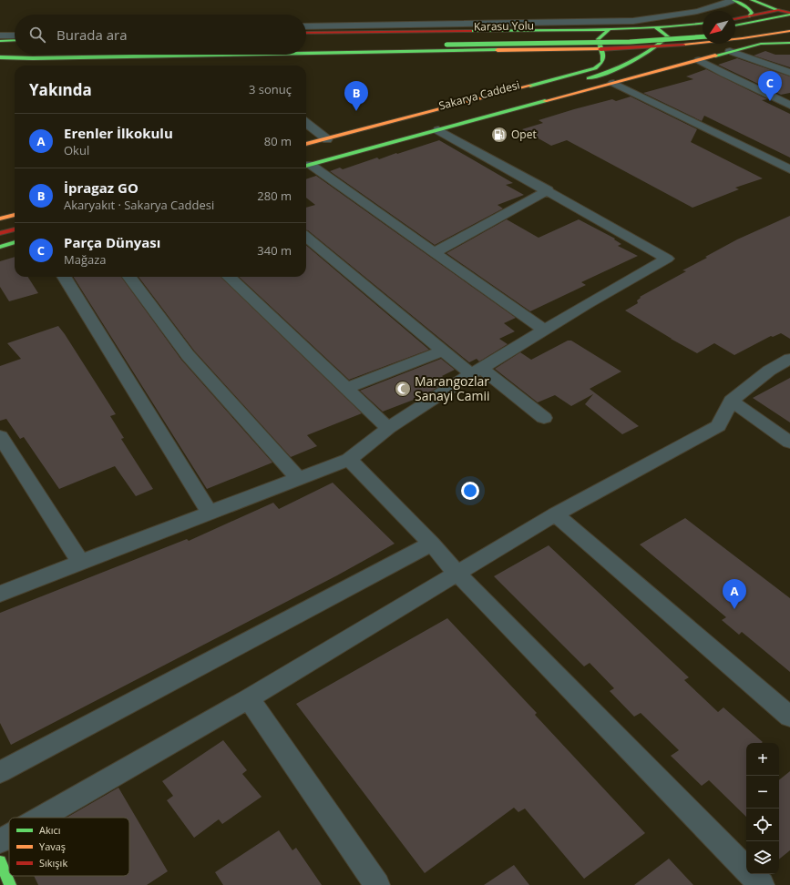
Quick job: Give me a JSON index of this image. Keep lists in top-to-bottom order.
{
  "streets": {
    "main road": ["Karasu Yolu", "Sakarya Caddesi"]
  },
  "places": {
    "fuel station": ["Opet"],
    "mosque": ["Marangozlar Sanayi Camii"]
  },
  "legend": ["Akıcı", "Yavaş", "Sıkışık"],
  "north": "bottom left",
  "page": {
    "search": "Burada ara",
    "heading": ["Yakında", "3 sonuç"],
    "pins": ["C", "B", "A"],
    "list": [
      {
        "mark": "A",
        "name": "Erenler İlkokulu",
        "note": "Okul",
        "value": "80 m"
      },
      {
        "mark": "B",
        "name": "İpragaz GO",
        "note": "Akaryakıt · Sakarya Caddesi",
        "value": "280 m"
      },
      {
        "mark": "C",
        "name": "Parça Dünyası",
        "note": "Mağaza",
        "value": "340 m"
      }
    ],
    "map_buttons": ["+", "−"]
  }
}
